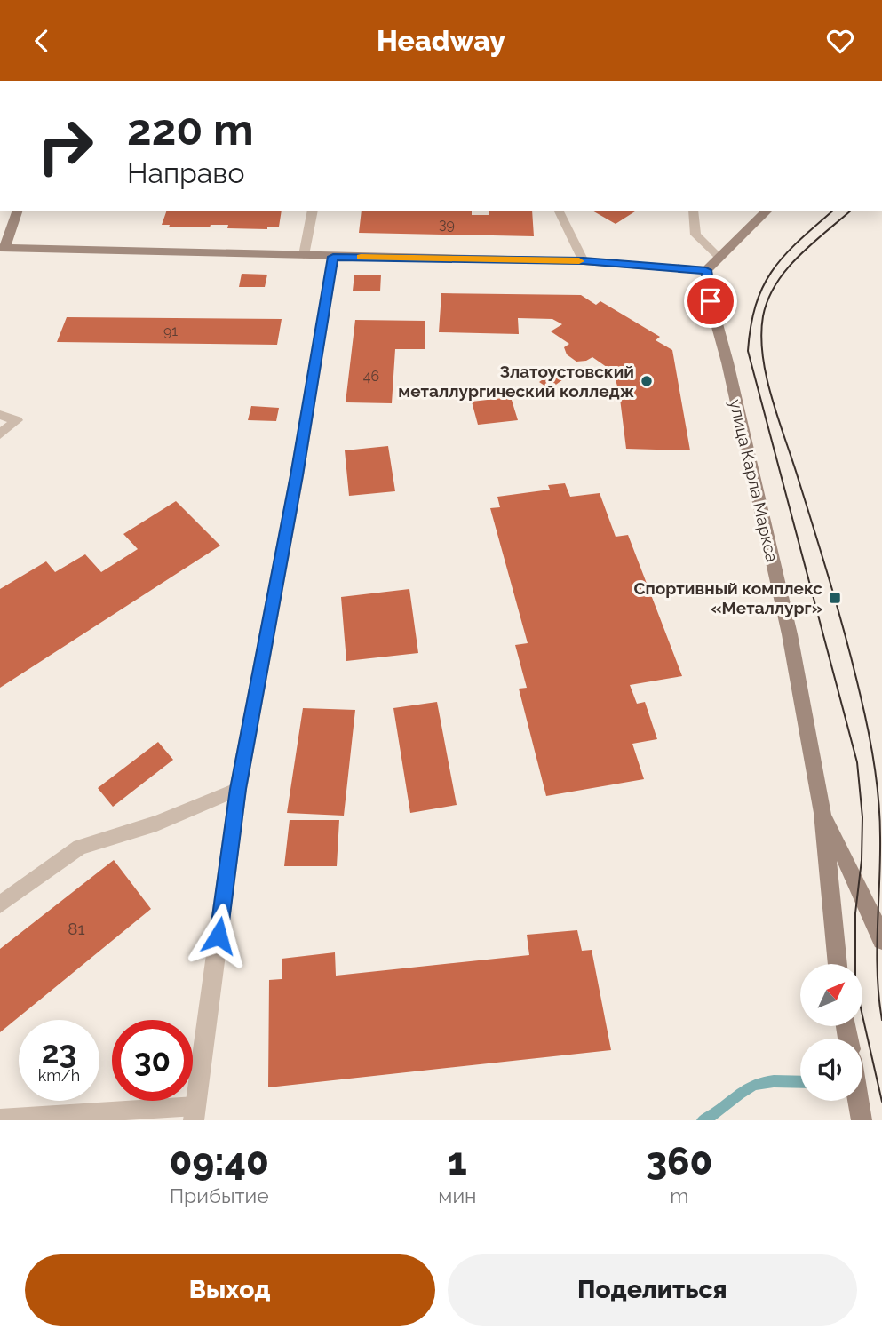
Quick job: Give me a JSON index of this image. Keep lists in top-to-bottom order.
{
  "streets": {
    "main road": ["улица Карла Маркса"]
  },
  "places": {
    "other": ["Златоустовский металлургический колледж"],
    "transit": ["Спортивный комплекс «Металлург»"]
  },
  "house_numbers": [
    "39",
    "91",
    "46",
    "81"
  ],
  "north": "top right",
  "page": {
    "header": "Headway",
    "turn": ["220 m", "Направо"],
    "speed": "23 km/h",
    "limit": "30",
    "eta": [
      "09:40",
      "Прибытие",
      "1",
      "мин",
      "360",
      "m"
    ],
    "buttons": ["Выход", "Поделиться"]
  }
}
